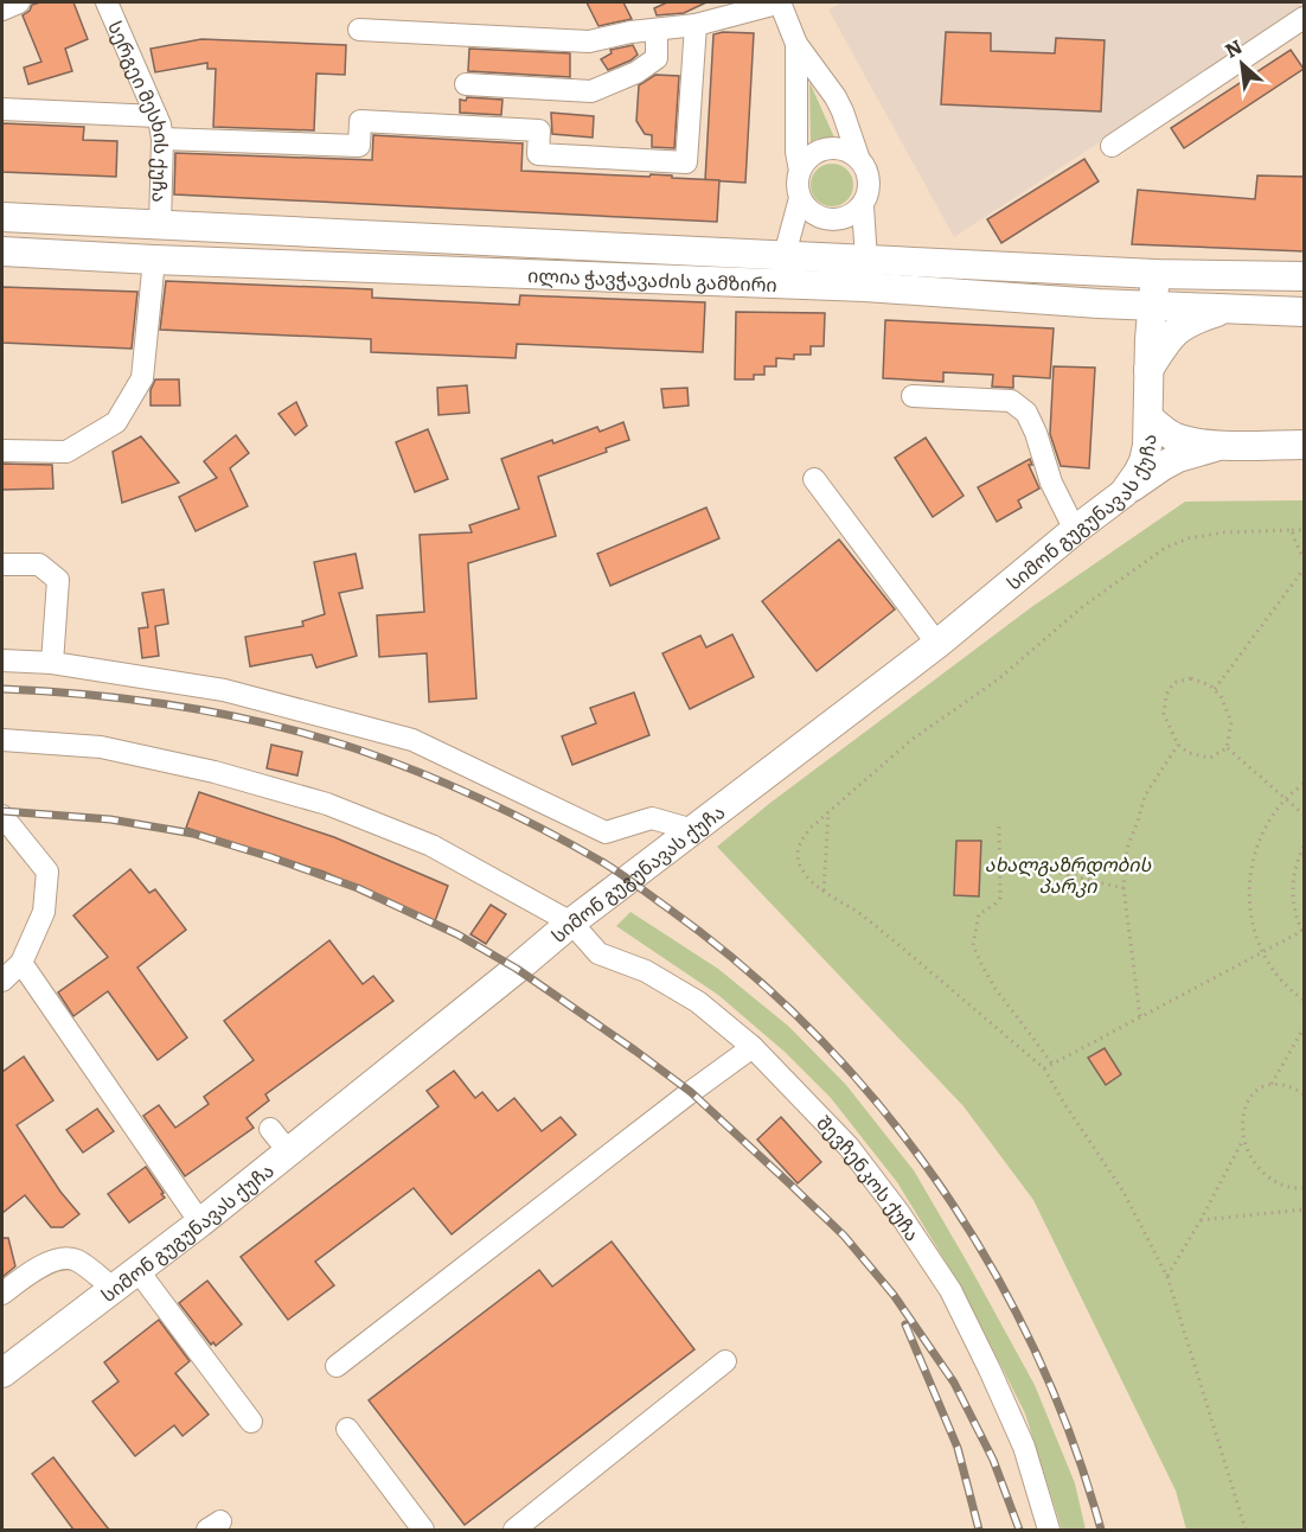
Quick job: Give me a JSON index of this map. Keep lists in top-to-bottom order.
{
  "streets": {
    "main road": ["ილია ჭავჭავაძის გამზირი", "სიმონ გუგუნავას ქუჩა"],
    "street": ["სერგეი მესხის ქუჩა", "შევჩენკოს ქუჩა"]
  },
  "crossings": [
    ["სერგეი მესხის ქუჩა", "ილია ჭავჭავაძის გამზირი"],
    ["ილია ჭავჭავაძის გამზირი", "სიმონ გუგუნავას ქუჩა"],
    ["სიმონ გუგუნავას ქუჩა", "შევჩენკოს ქუჩა"]
  ],
  "parks": ["ახალგაზრდობის პარკი"],
  "north": "top left"
}
